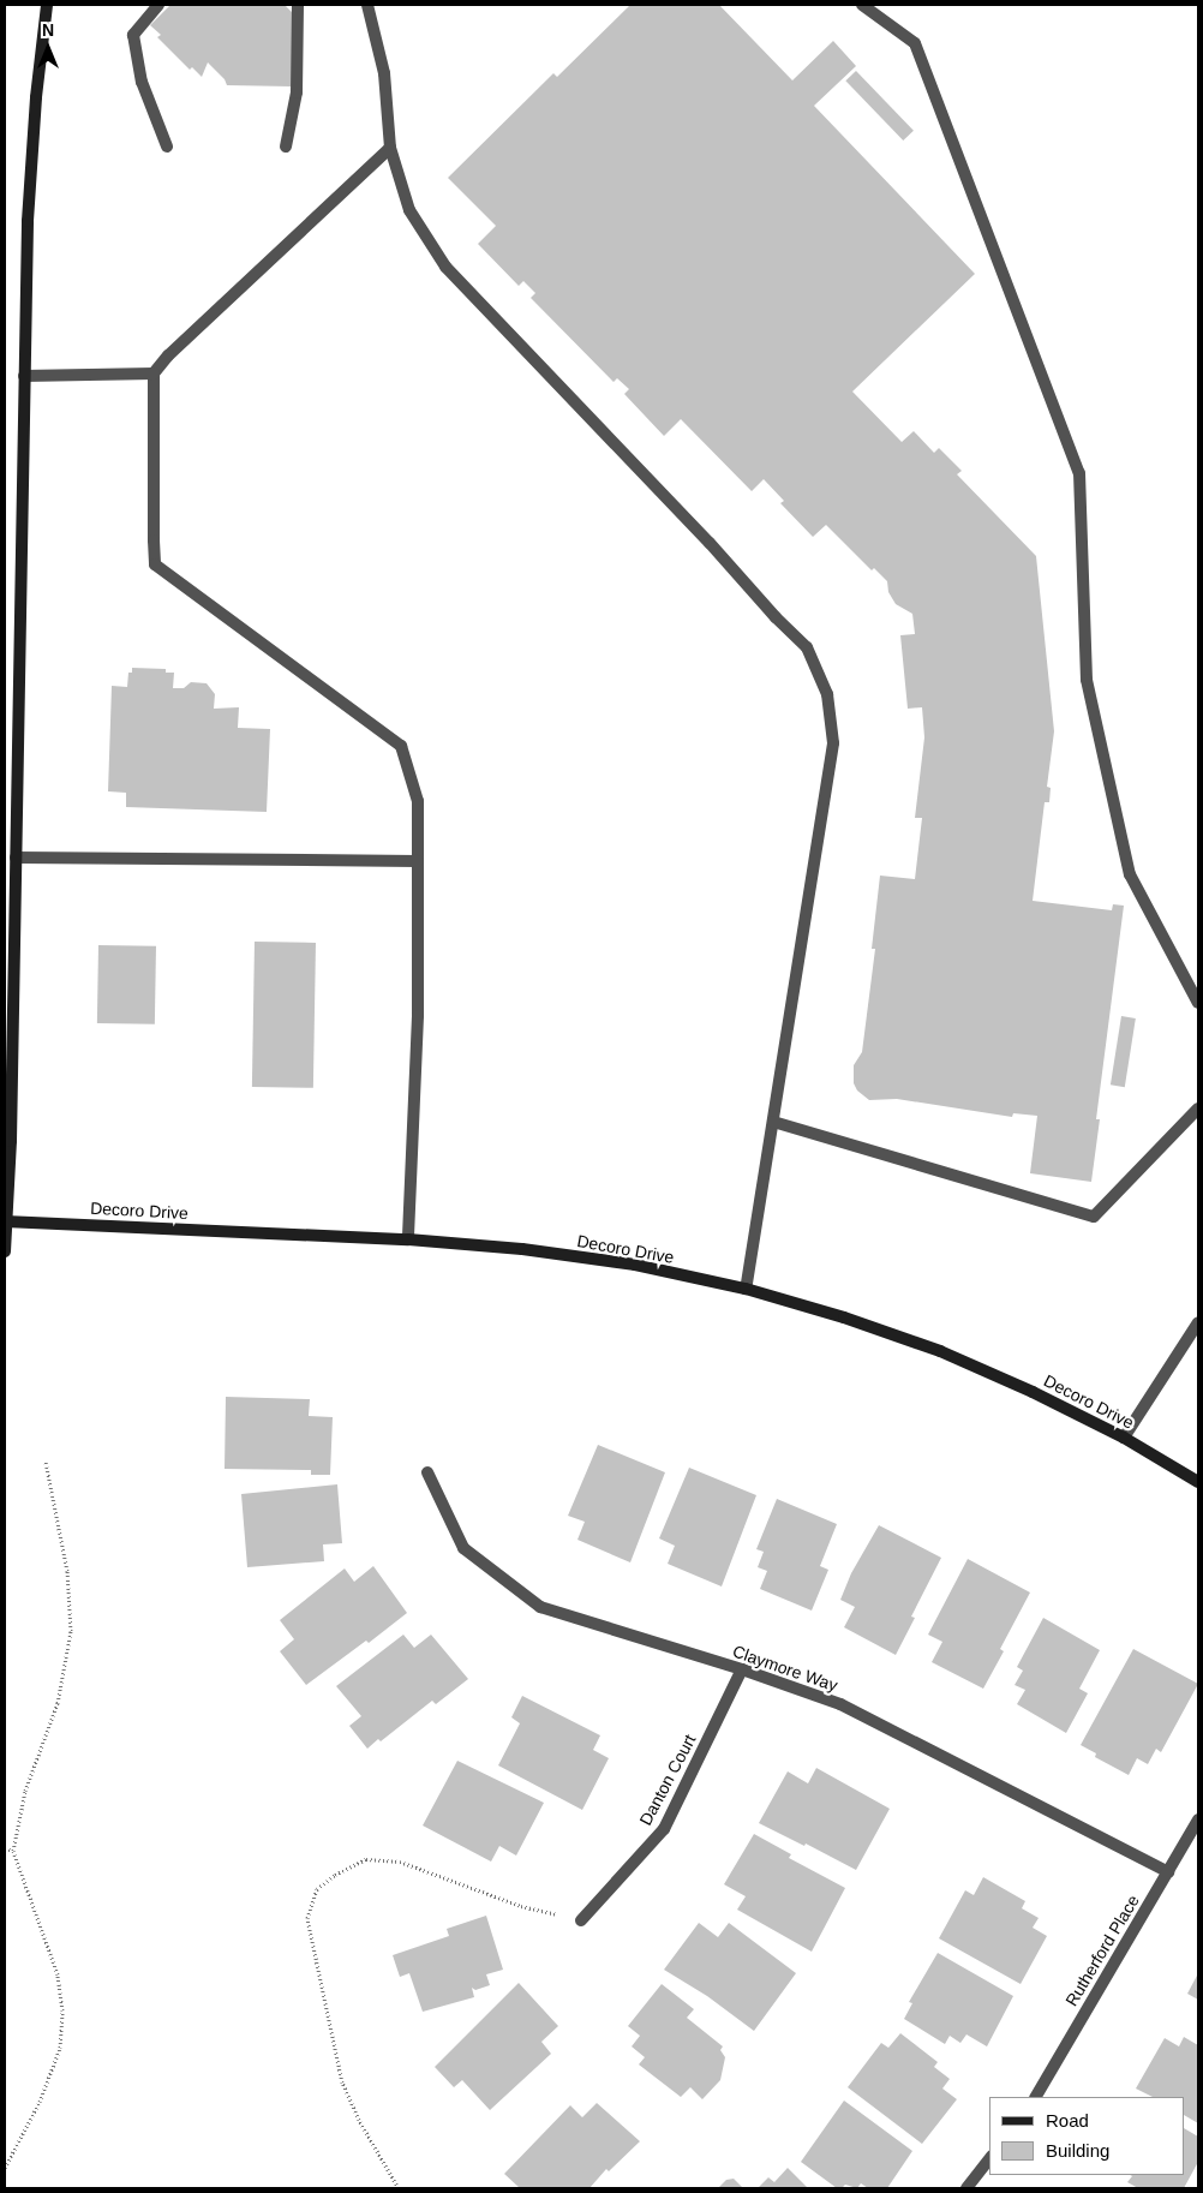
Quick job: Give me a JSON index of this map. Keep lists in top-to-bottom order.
{
  "streets": {
    "main road": ["Decoro Drive"],
    "street": ["Claymore Way", "Danton Court", "Rutherford Place"]
  },
  "crossings": [
    ["Claymore Way", "Danton Court"],
    ["Claymore Way", "Rutherford Place"]
  ],
  "legend": ["Road", "Building"],
  "north": "top"
}
